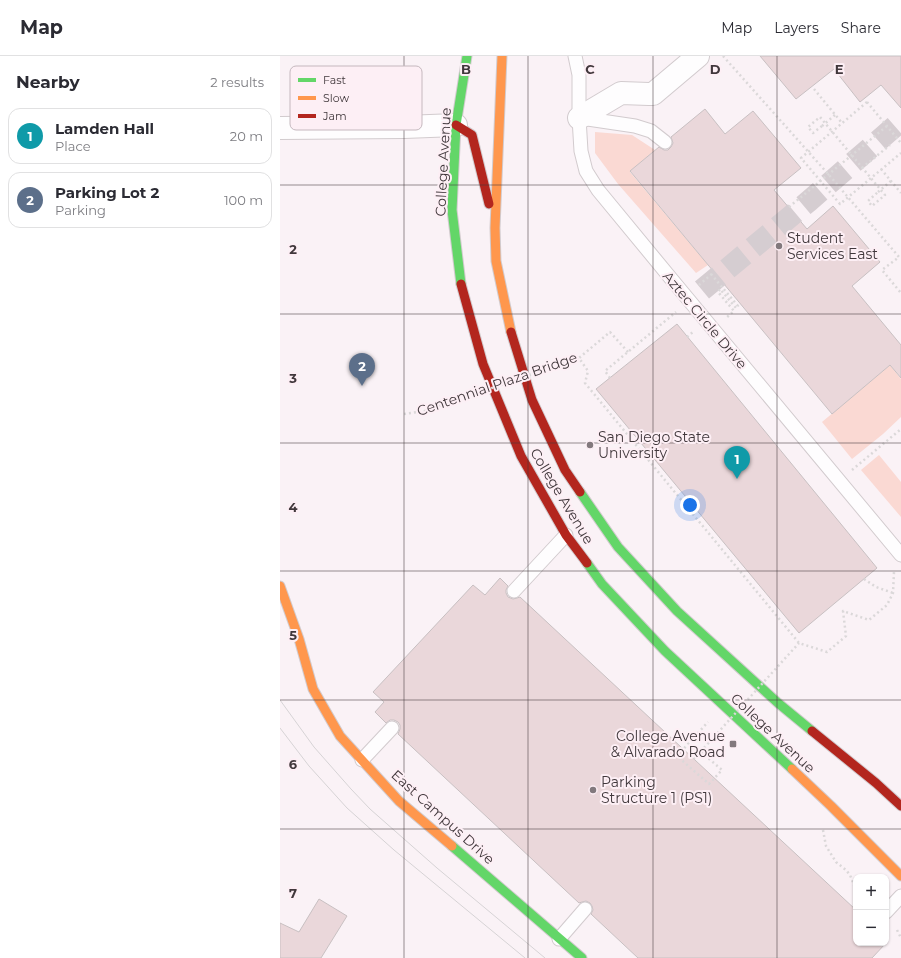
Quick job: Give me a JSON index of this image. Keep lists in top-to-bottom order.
{
  "streets": {
    "main road": ["College Avenue", "East Campus Drive"],
    "lane": ["Aztec Circle Drive"],
    "path": ["Centennial Plaza Bridge"]
  },
  "places": {
    "other": ["Student Services East", "San Diego State University", "Parking Structure 1 (PS1)"],
    "transit": ["College Avenue & Alvarado Road"]
  },
  "legend": ["Fast", "Slow", "Jam"],
  "page": {
    "header": "Map",
    "nav": ["Map", "Layers", "Share"],
    "heading": ["Nearby", "2 results"],
    "list": [
      {
        "mark": "1",
        "name": "Lamden Hall",
        "note": "Place",
        "value": "20 m"
      },
      {
        "mark": "2",
        "name": "Parking Lot 2",
        "note": "Parking",
        "value": "100 m"
      }
    ],
    "pins": ["2", "1"],
    "map_buttons": ["+", "−"]
  },
  "grid": {
    "columns": [
      "B",
      "C",
      "D",
      "E"
    ],
    "rows": [
      "2",
      "3",
      "4",
      "5",
      "6",
      "7"
    ]
  }
}
